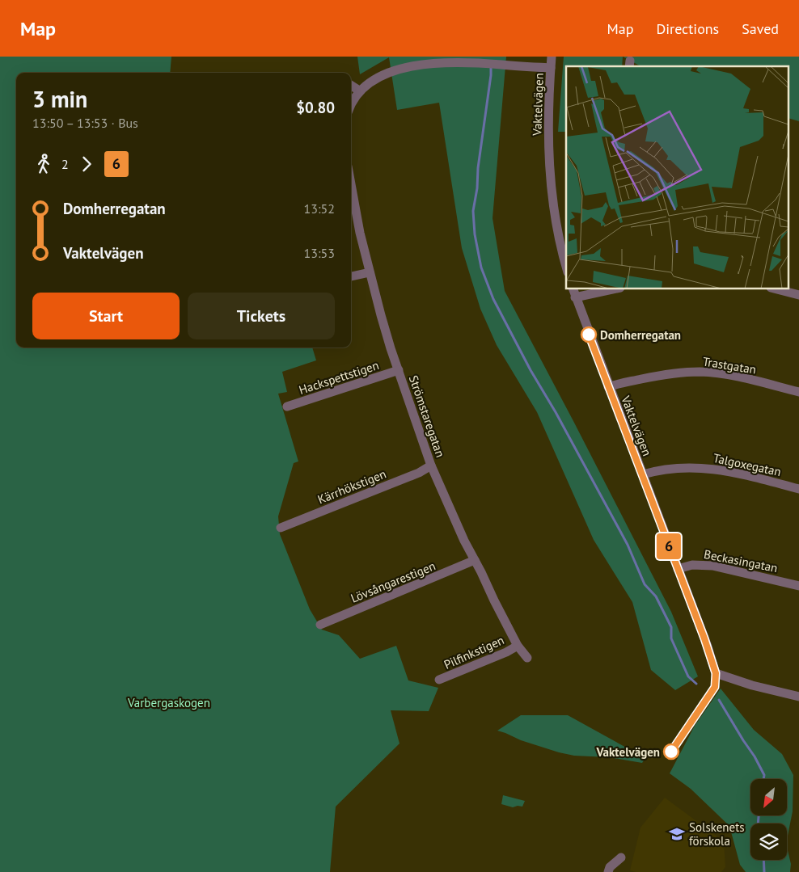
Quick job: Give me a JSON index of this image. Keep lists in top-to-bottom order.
{
  "streets": {
    "street": [
      "Vaktelvägen",
      "Trastgatan",
      "Hackspettstigen",
      "Strömstaregatan",
      "Talgoxegatan",
      "Kärrhökstigen",
      "Beckasingatan",
      "Lövsångarestigen",
      "Pilfinkstigen"
    ]
  },
  "crossings": [
    ["Vaktelvägen", "Trastgatan"],
    ["Vaktelvägen", "Talgoxegatan"],
    ["Vaktelvägen", "Beckasingatan"],
    ["Hackspettstigen", "Strömstaregatan"],
    ["Strömstaregatan", "Kärrhökstigen"],
    ["Strömstaregatan", "Lövsångarestigen"],
    ["Strömstaregatan", "Pilfinkstigen"]
  ],
  "parks": ["Varbergaskogen"],
  "places": {
    "other": ["Domherregatan", "Vaktelvägen"],
    "school or university": ["Solskenets förskola"]
  },
  "lines": ["bus line 6"],
  "north": "bottom left",
  "page": {
    "header": "Map",
    "nav": ["Map", "Directions", "Saved"],
    "on_map": "6",
    "heading": ["3 min", "13:50 – 13:53 · Bus", "$0.80"],
    "legs": ["2", "6"],
    "list": [
      {
        "name": "Domherregatan",
        "value": "13:52"
      },
      {
        "name": "Vaktelvägen",
        "value": "13:53"
      }
    ],
    "buttons": ["Start", "Tickets"]
  }
}
